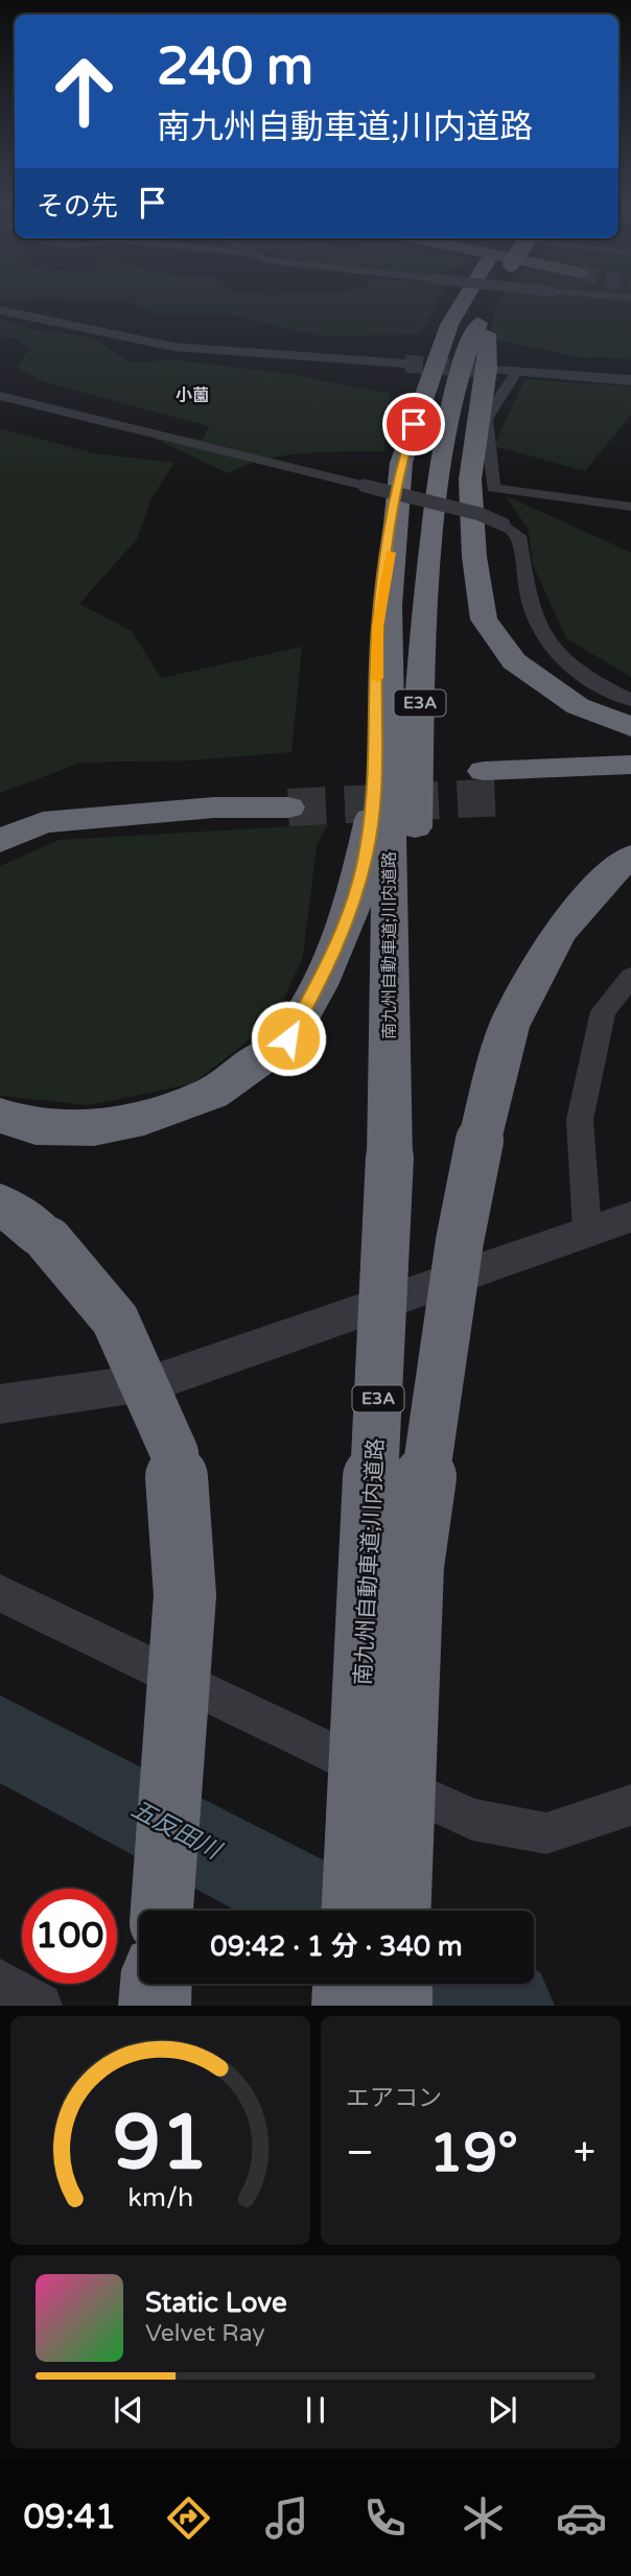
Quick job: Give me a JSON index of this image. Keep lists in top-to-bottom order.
{
  "streets": {
    "highway": ["E3A", "南九州自動車道;川内道路"]
  },
  "districts": ["小薗"],
  "water": ["五反田川"],
  "page": {
    "turn": ["240 m", "南九州自動車道;川内道路"],
    "then": "その先",
    "limit": "100",
    "trip": "09:42 · 1 分 · 340 m",
    "tile": "エアコン",
    "heat": ["−", "19°", "+"],
    "song": ["Static Love", "Velvet Ray"],
    "tabs": "09:41",
    "gauge": ["91", "km/h"]
  }
}
